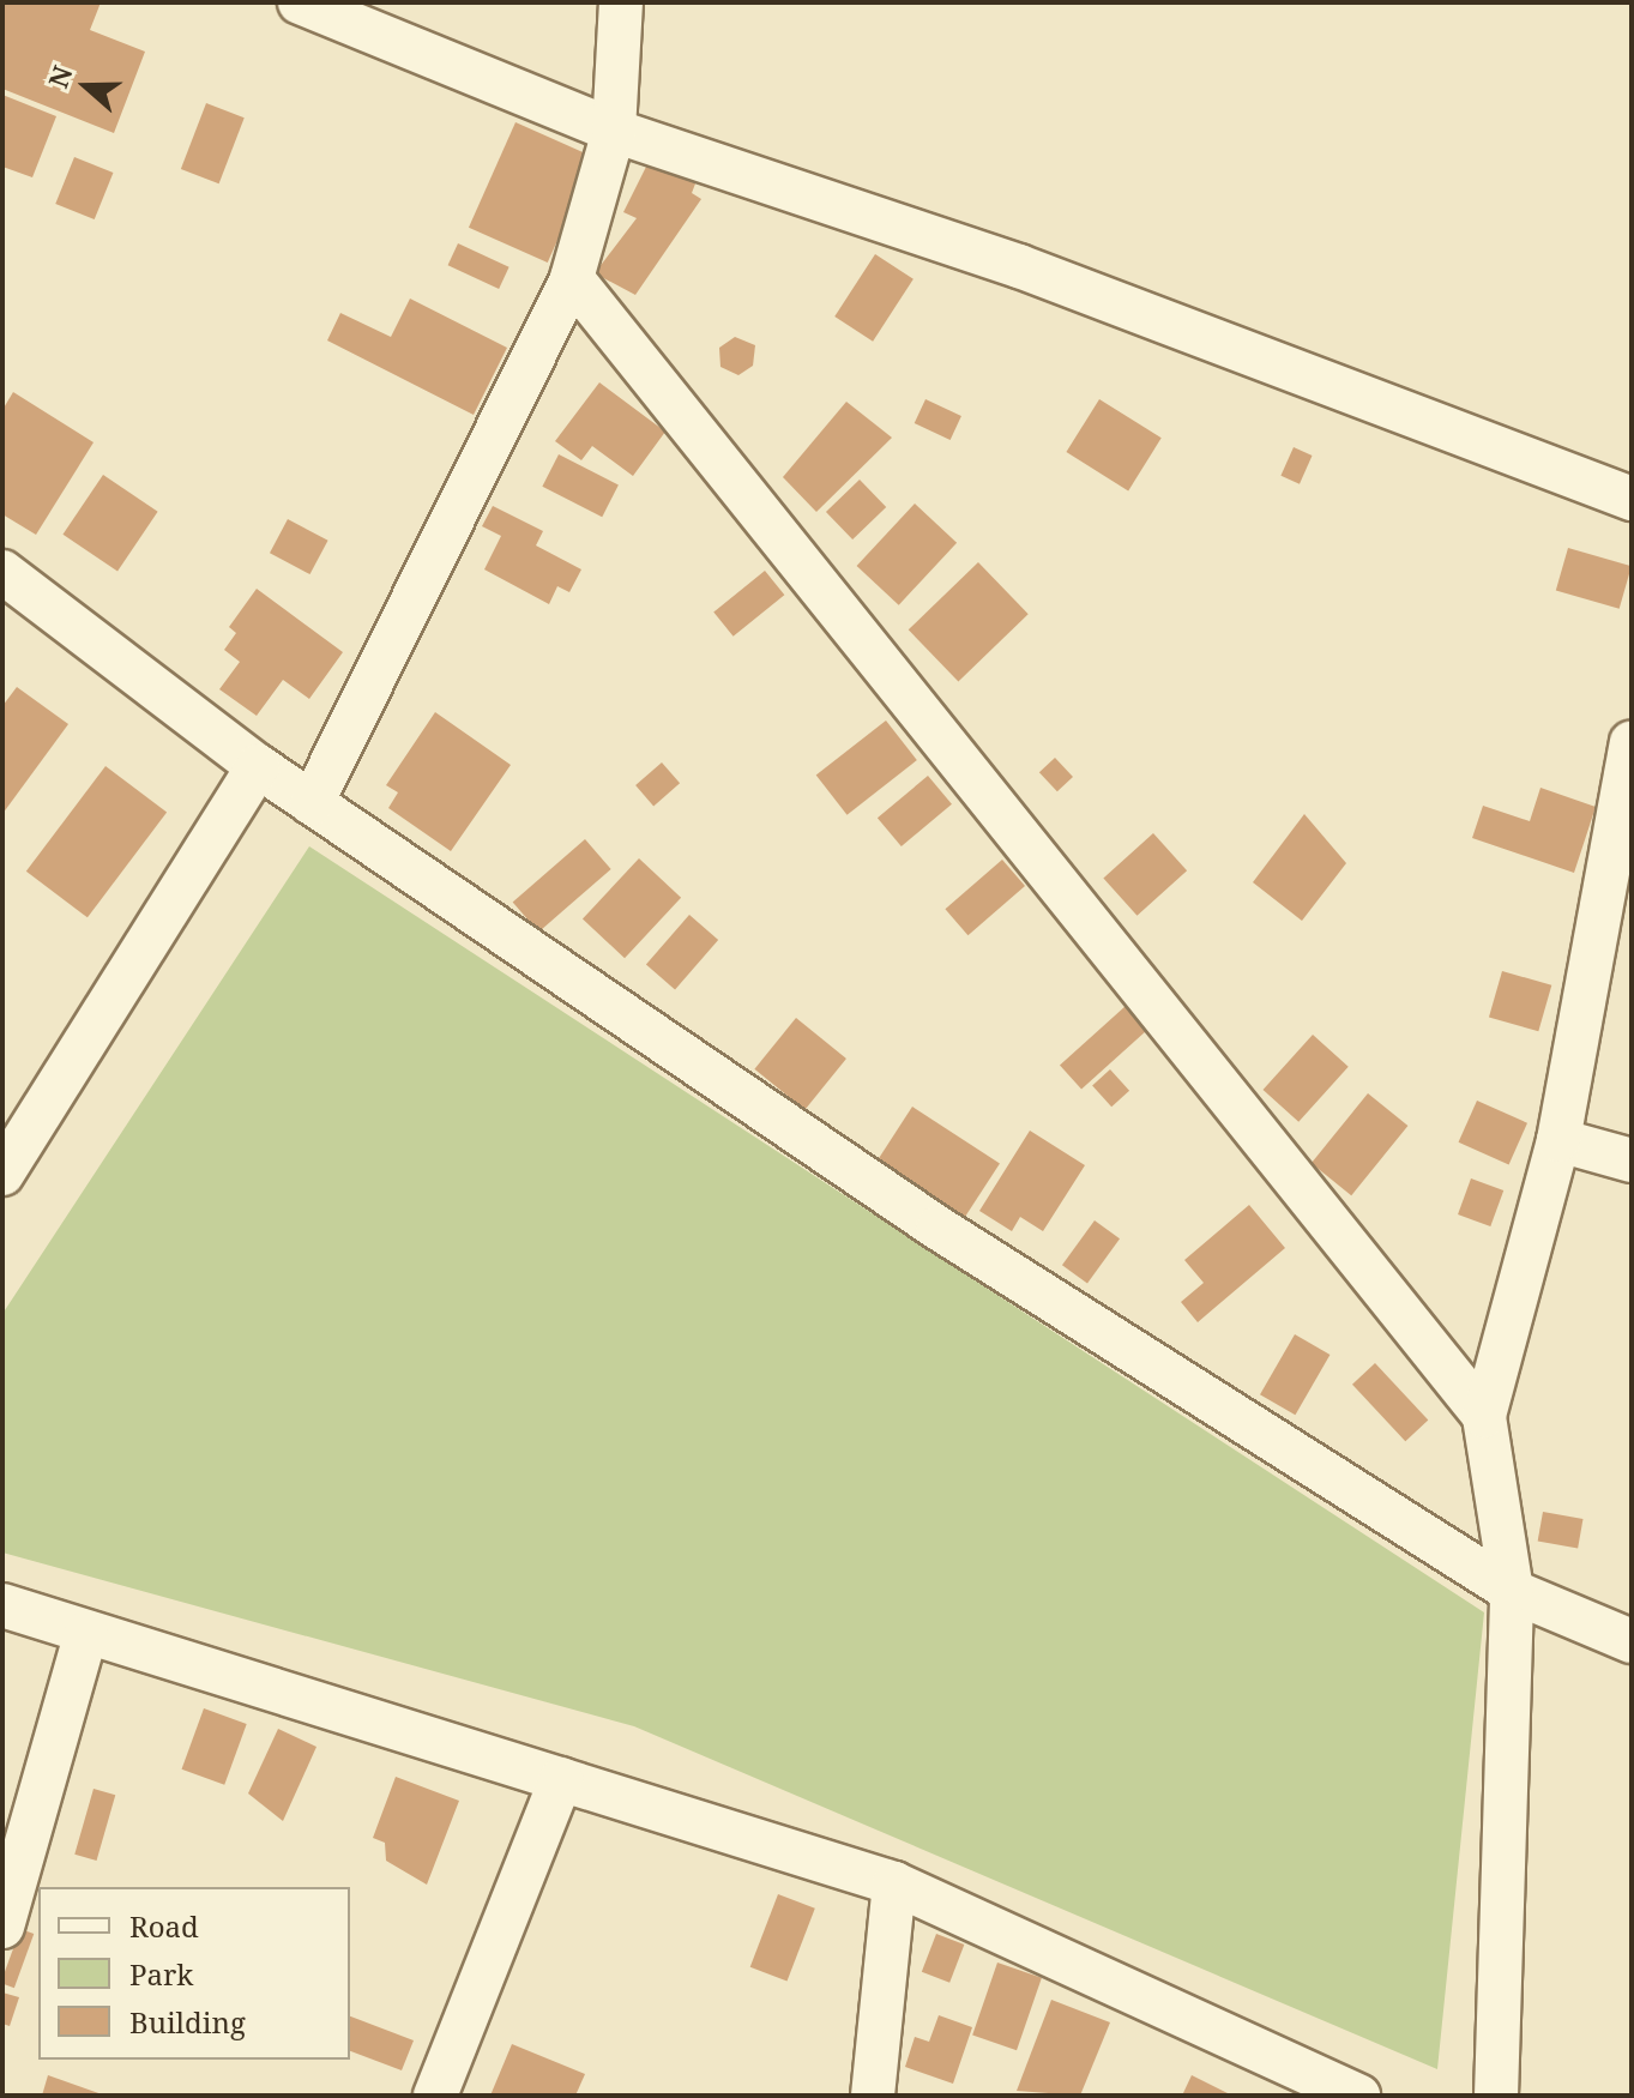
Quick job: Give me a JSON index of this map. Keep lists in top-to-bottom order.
{
  "legend": ["Road", "Park", "Building"],
  "north": "left"
}
